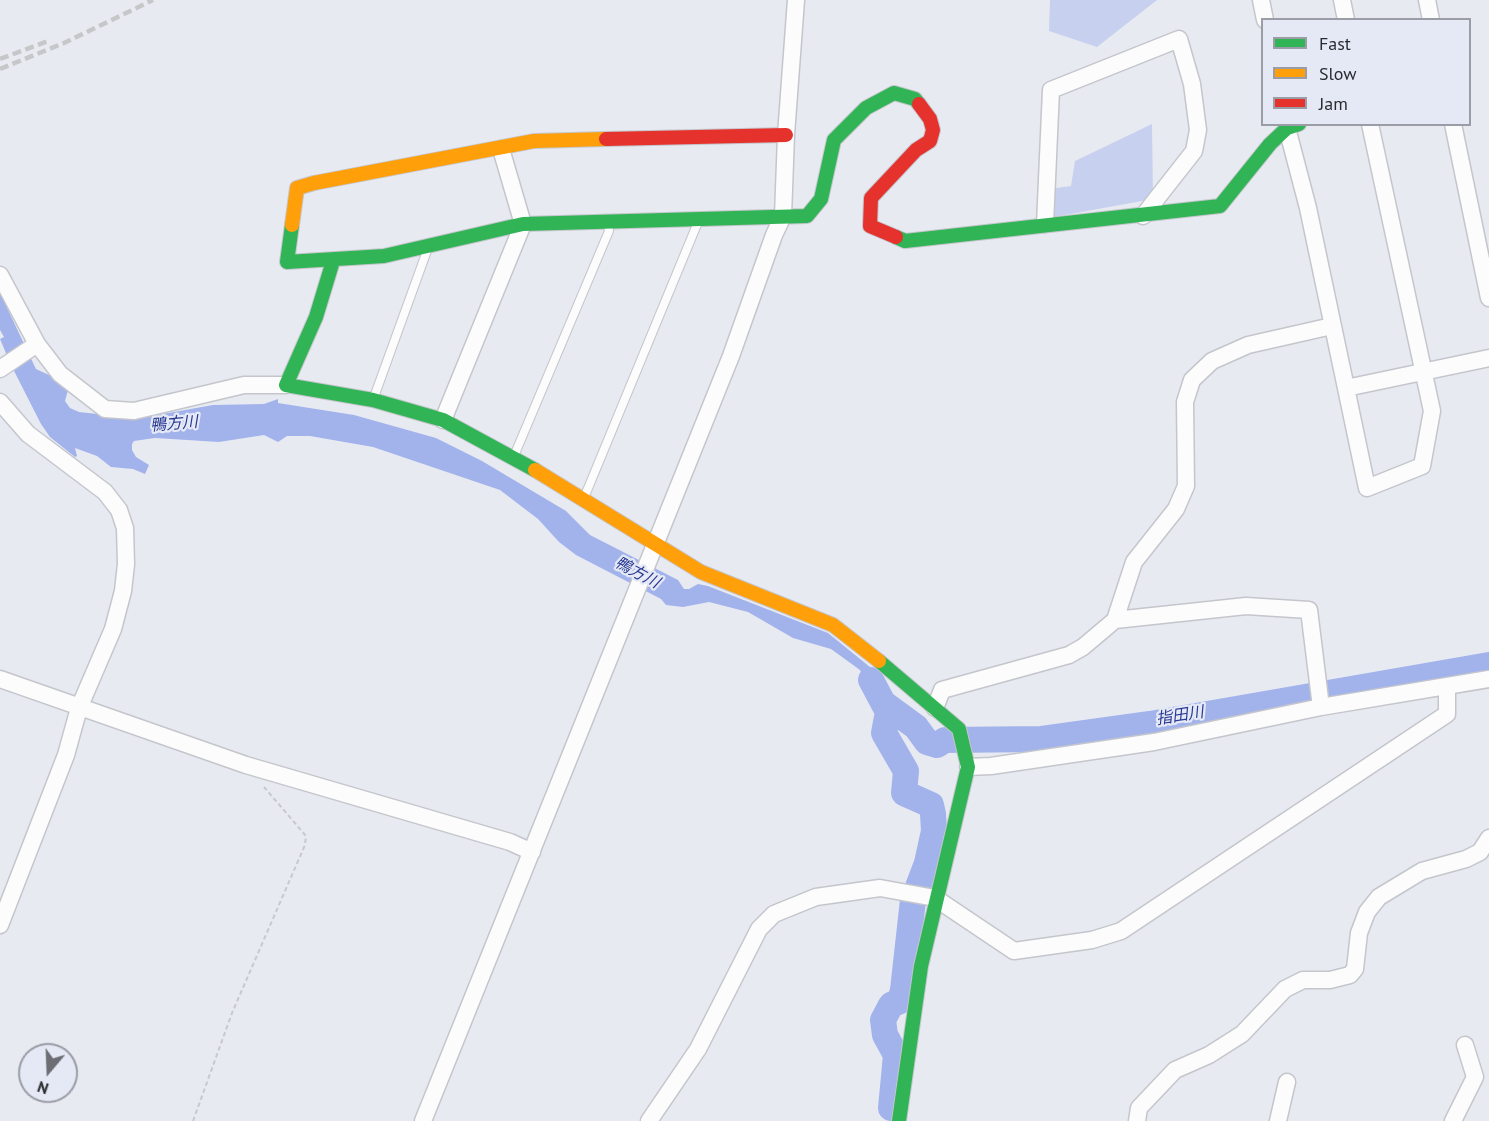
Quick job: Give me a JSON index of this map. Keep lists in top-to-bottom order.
{
  "water": ["鴨方川", "指田川"],
  "legend": ["Fast", "Slow", "Jam"],
  "north": "bottom"
}
